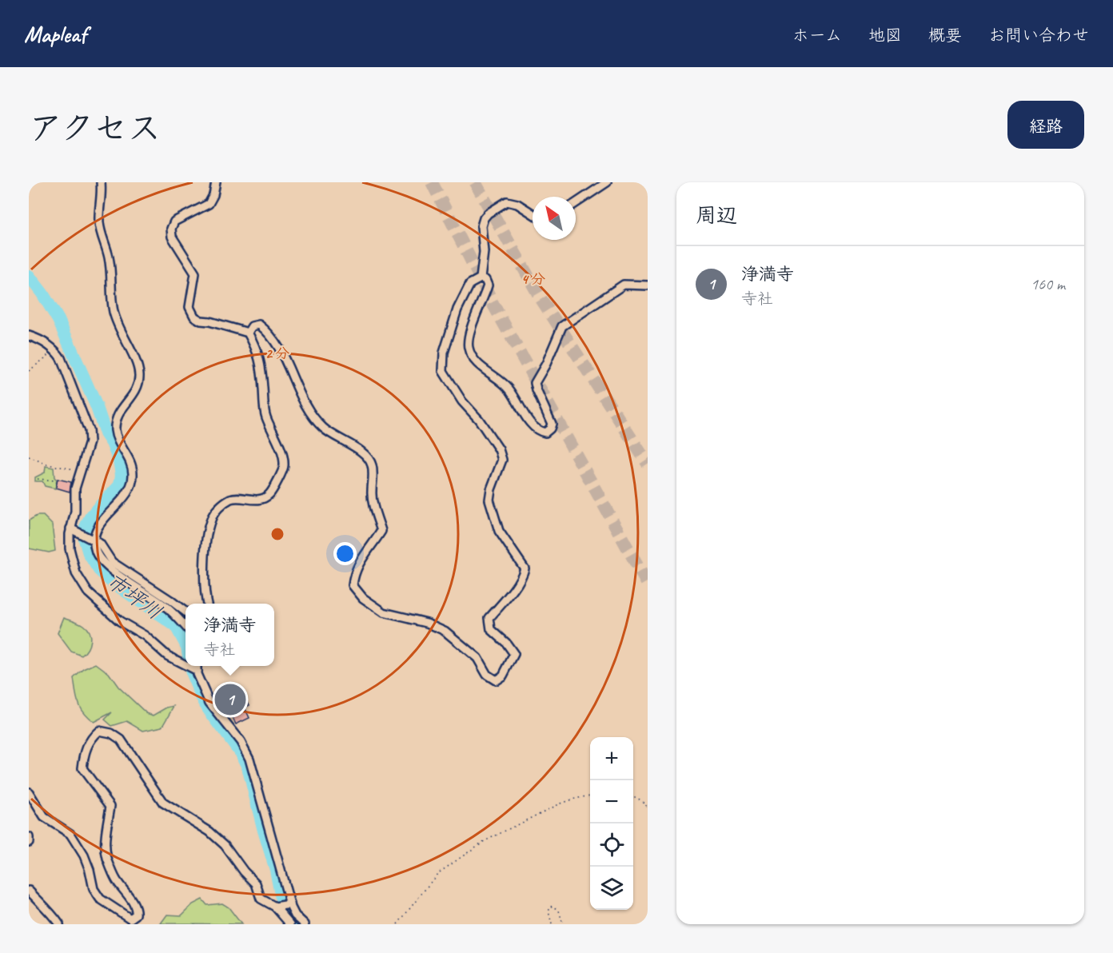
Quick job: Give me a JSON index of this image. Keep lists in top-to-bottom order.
{
  "water": ["市坪川"],
  "north": "top left",
  "page": {
    "header": "Mapleaf",
    "nav": [
      "ホーム",
      "地図",
      "概要",
      "お問い合わせ"
    ],
    "title": "アクセス",
    "buttons": "経路",
    "heading": "周辺",
    "list": [
      {
        "mark": "1",
        "name": "浄満寺",
        "note": "寺社",
        "value": "160 m"
      }
    ],
    "popup": ["浄満寺", "寺社"],
    "pins": "1",
    "map_buttons": ["+", "−"]
  },
  "rings": ["4 分", "2 分"]
}
